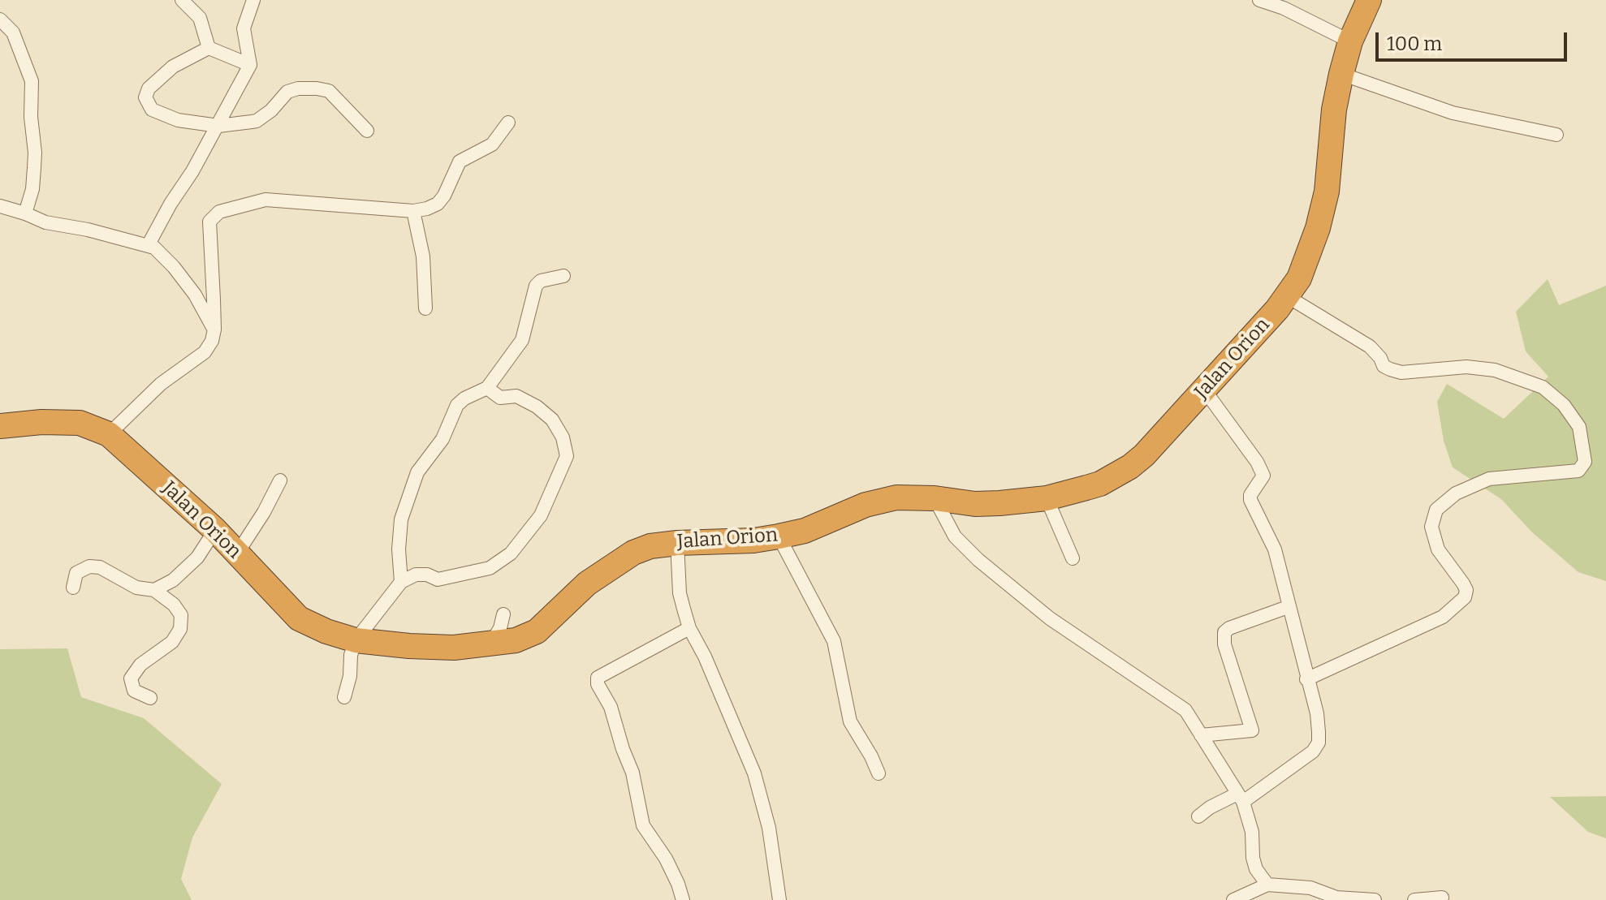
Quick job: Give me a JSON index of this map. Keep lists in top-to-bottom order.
{
  "streets": {
    "highway": ["Jalan Orion"]
  },
  "scale_bar": "100 m"
}
